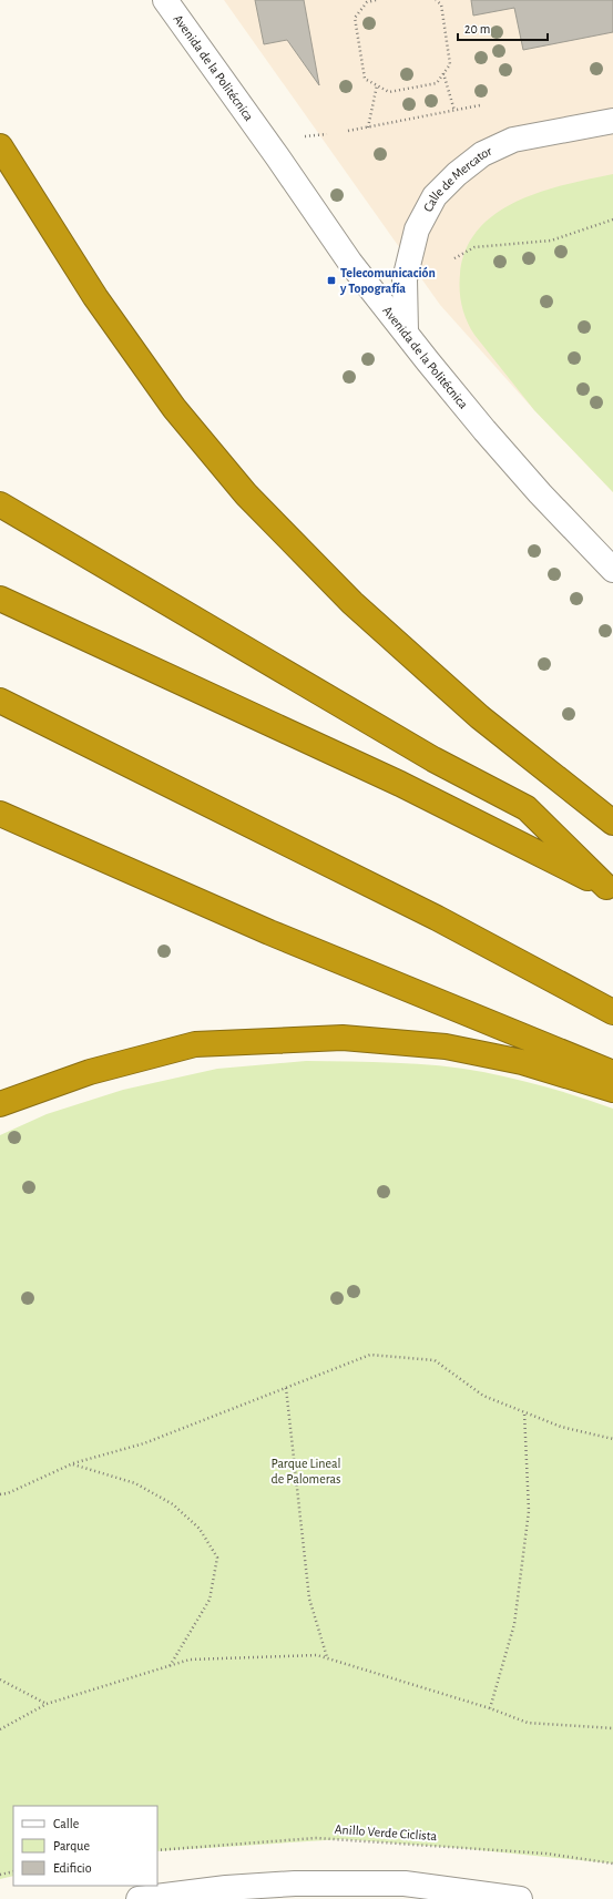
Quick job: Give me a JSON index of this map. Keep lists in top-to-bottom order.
{
  "streets": {
    "street": ["Avenida de la Politécnica", "Calle de Mercator"],
    "path": ["Anillo Verde Ciclista"]
  },
  "crossings": [
    ["Avenida de la Politécnica", "Calle de Mercator"]
  ],
  "parks": ["Parque Lineal de Palomeras"],
  "places": {
    "transit": ["Telecomunicación y Topografía"]
  },
  "legend": ["Calle", "Parque", "Edificio"],
  "scale_bar": "20 m"
}
